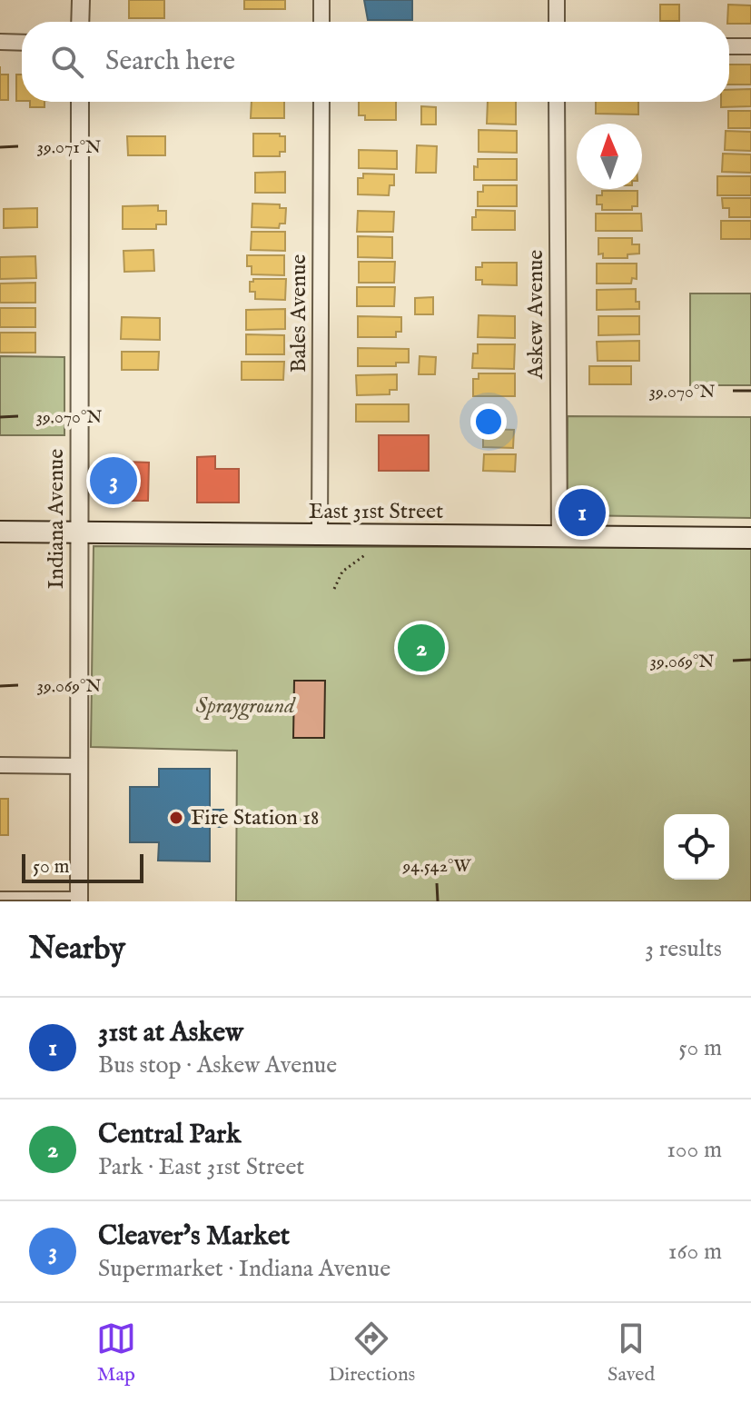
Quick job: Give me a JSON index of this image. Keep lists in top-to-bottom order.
{
  "streets": {
    "main road": ["East 31st Street"],
    "street": ["Bales Avenue", "Askew Avenue", "Indiana Avenue"]
  },
  "crossings": [
    ["Bales Avenue", "East 31st Street"],
    ["Askew Avenue", "East 31st Street"],
    ["East 31st Street", "Indiana Avenue"]
  ],
  "parks": ["Sprayground"],
  "places": ["Fire Station 18"],
  "scale_bar": "50 m",
  "north": "top",
  "page": {
    "search": "Search here",
    "pins": ["3", "1", "2"],
    "scale": "50 m",
    "heading": ["Nearby", "3 results"],
    "list": [
      {
        "mark": "1",
        "name": "31st at Askew",
        "note": "Bus stop · Askew Avenue",
        "value": "50 m"
      },
      {
        "mark": "2",
        "name": "Central Park",
        "note": "Park · East 31st Street",
        "value": "100 m"
      },
      {
        "mark": "3",
        "name": "Cleaver's Market",
        "note": "Supermarket · Indiana Avenue",
        "value": "160 m"
      }
    ],
    "nav": ["Map", "Directions", "Saved"]
  },
  "coordinates": [
    "39.071°N",
    "39.070°N",
    "39.069°N",
    "94.542°W"
  ]
}
